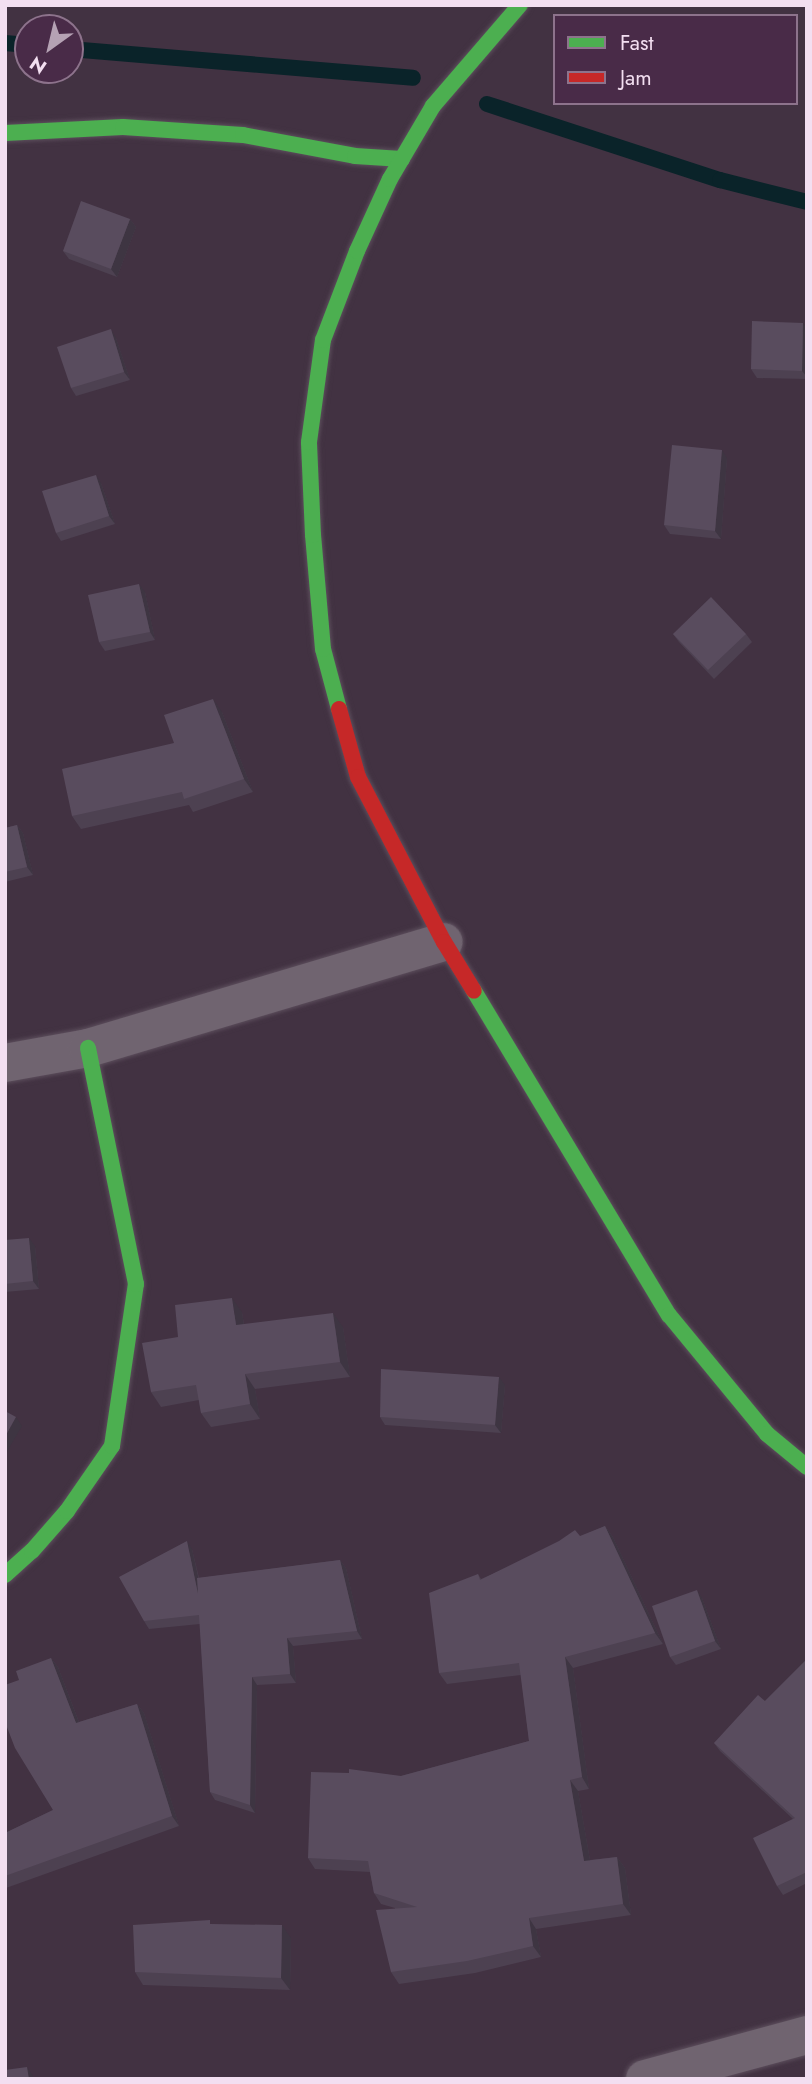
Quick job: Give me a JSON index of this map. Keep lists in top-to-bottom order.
{
  "legend": ["Fast", "Jam"],
  "north": "bottom left"
}
